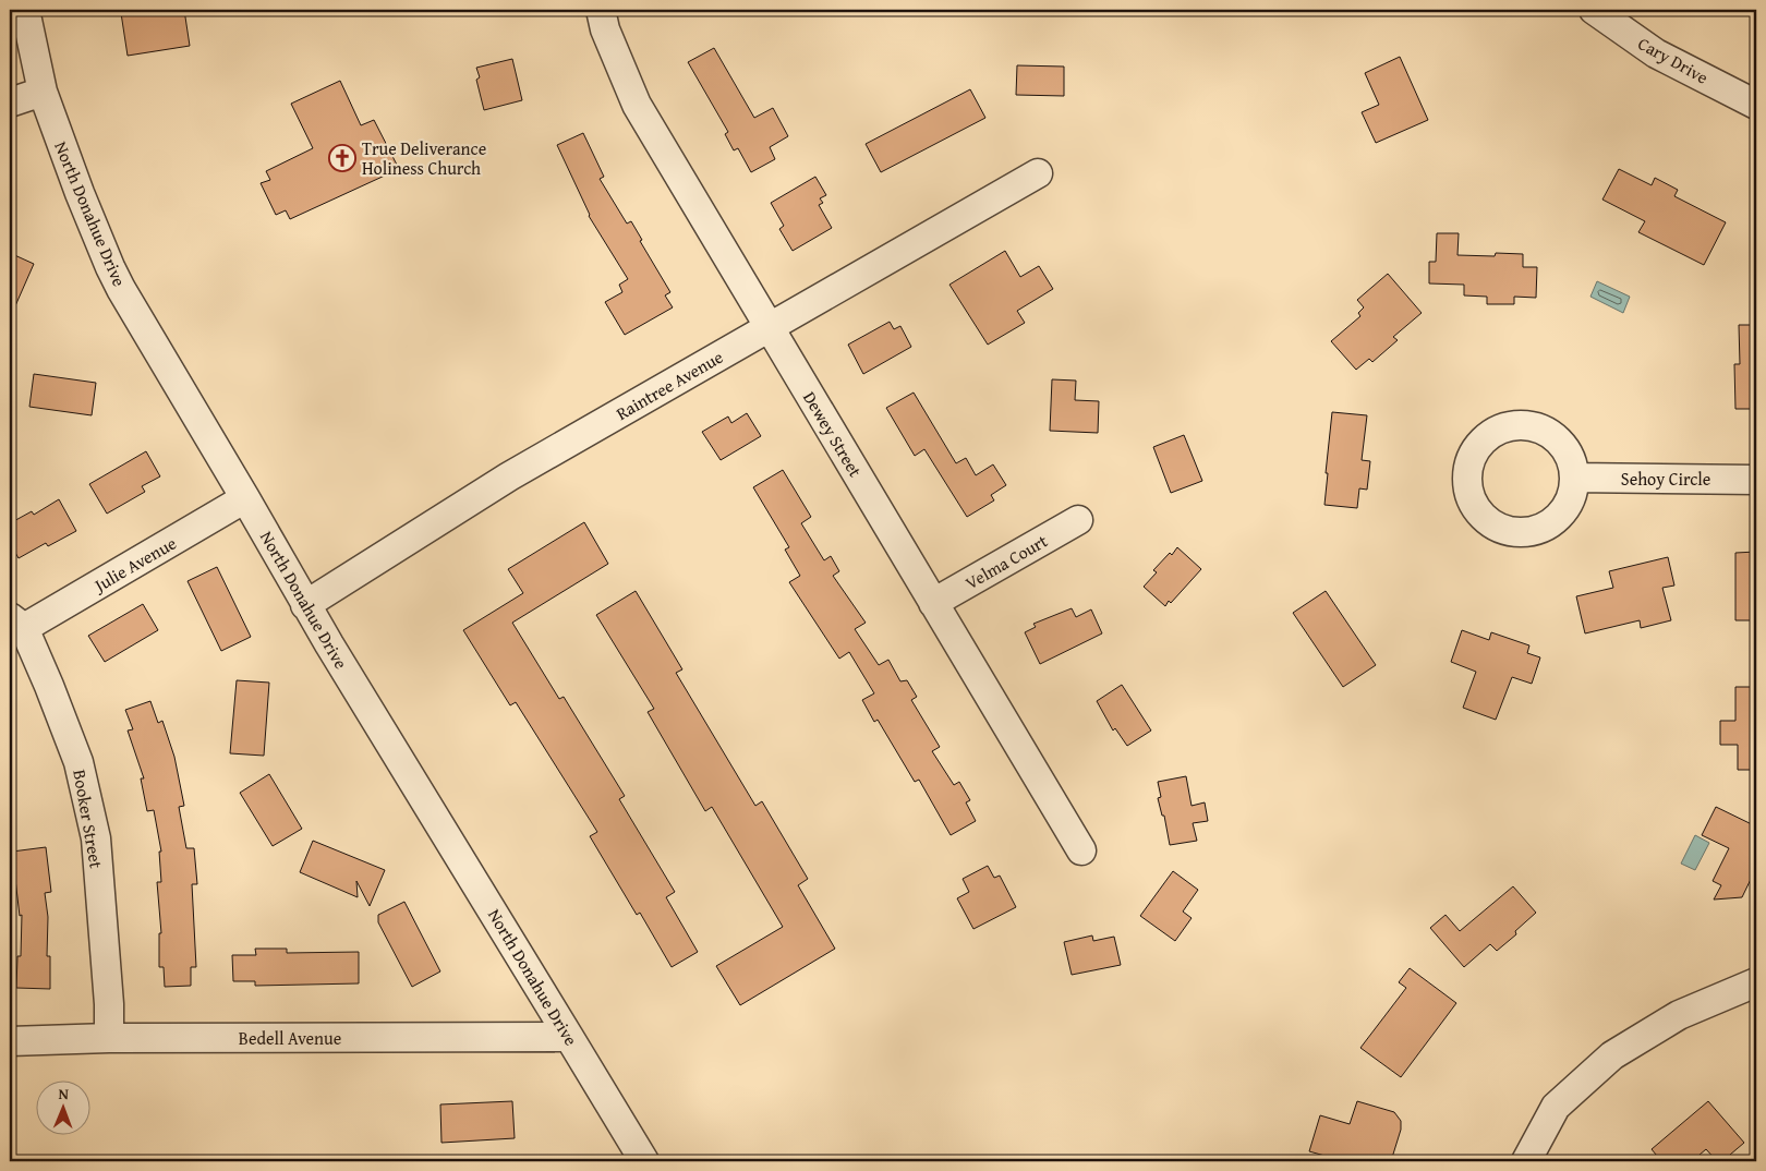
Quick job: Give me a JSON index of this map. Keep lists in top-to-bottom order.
{
  "streets": {
    "street": [
      "Cary Drive",
      "North Donahue Drive",
      "Raintree Avenue",
      "Dewey Street",
      "Sehoy Circle",
      "Velma Court",
      "Julie Avenue",
      "Booker Street",
      "Bedell Avenue"
    ]
  },
  "crossings": [
    ["North Donahue Drive", "Raintree Avenue"],
    ["North Donahue Drive", "Julie Avenue"],
    ["North Donahue Drive", "Bedell Avenue"],
    ["Raintree Avenue", "Dewey Street"],
    ["Dewey Street", "Velma Court"],
    ["Julie Avenue", "Booker Street"],
    ["Booker Street", "Bedell Avenue"]
  ],
  "places": {
    "church": ["True Deliverance Holiness Church"]
  },
  "north": "top"
}
